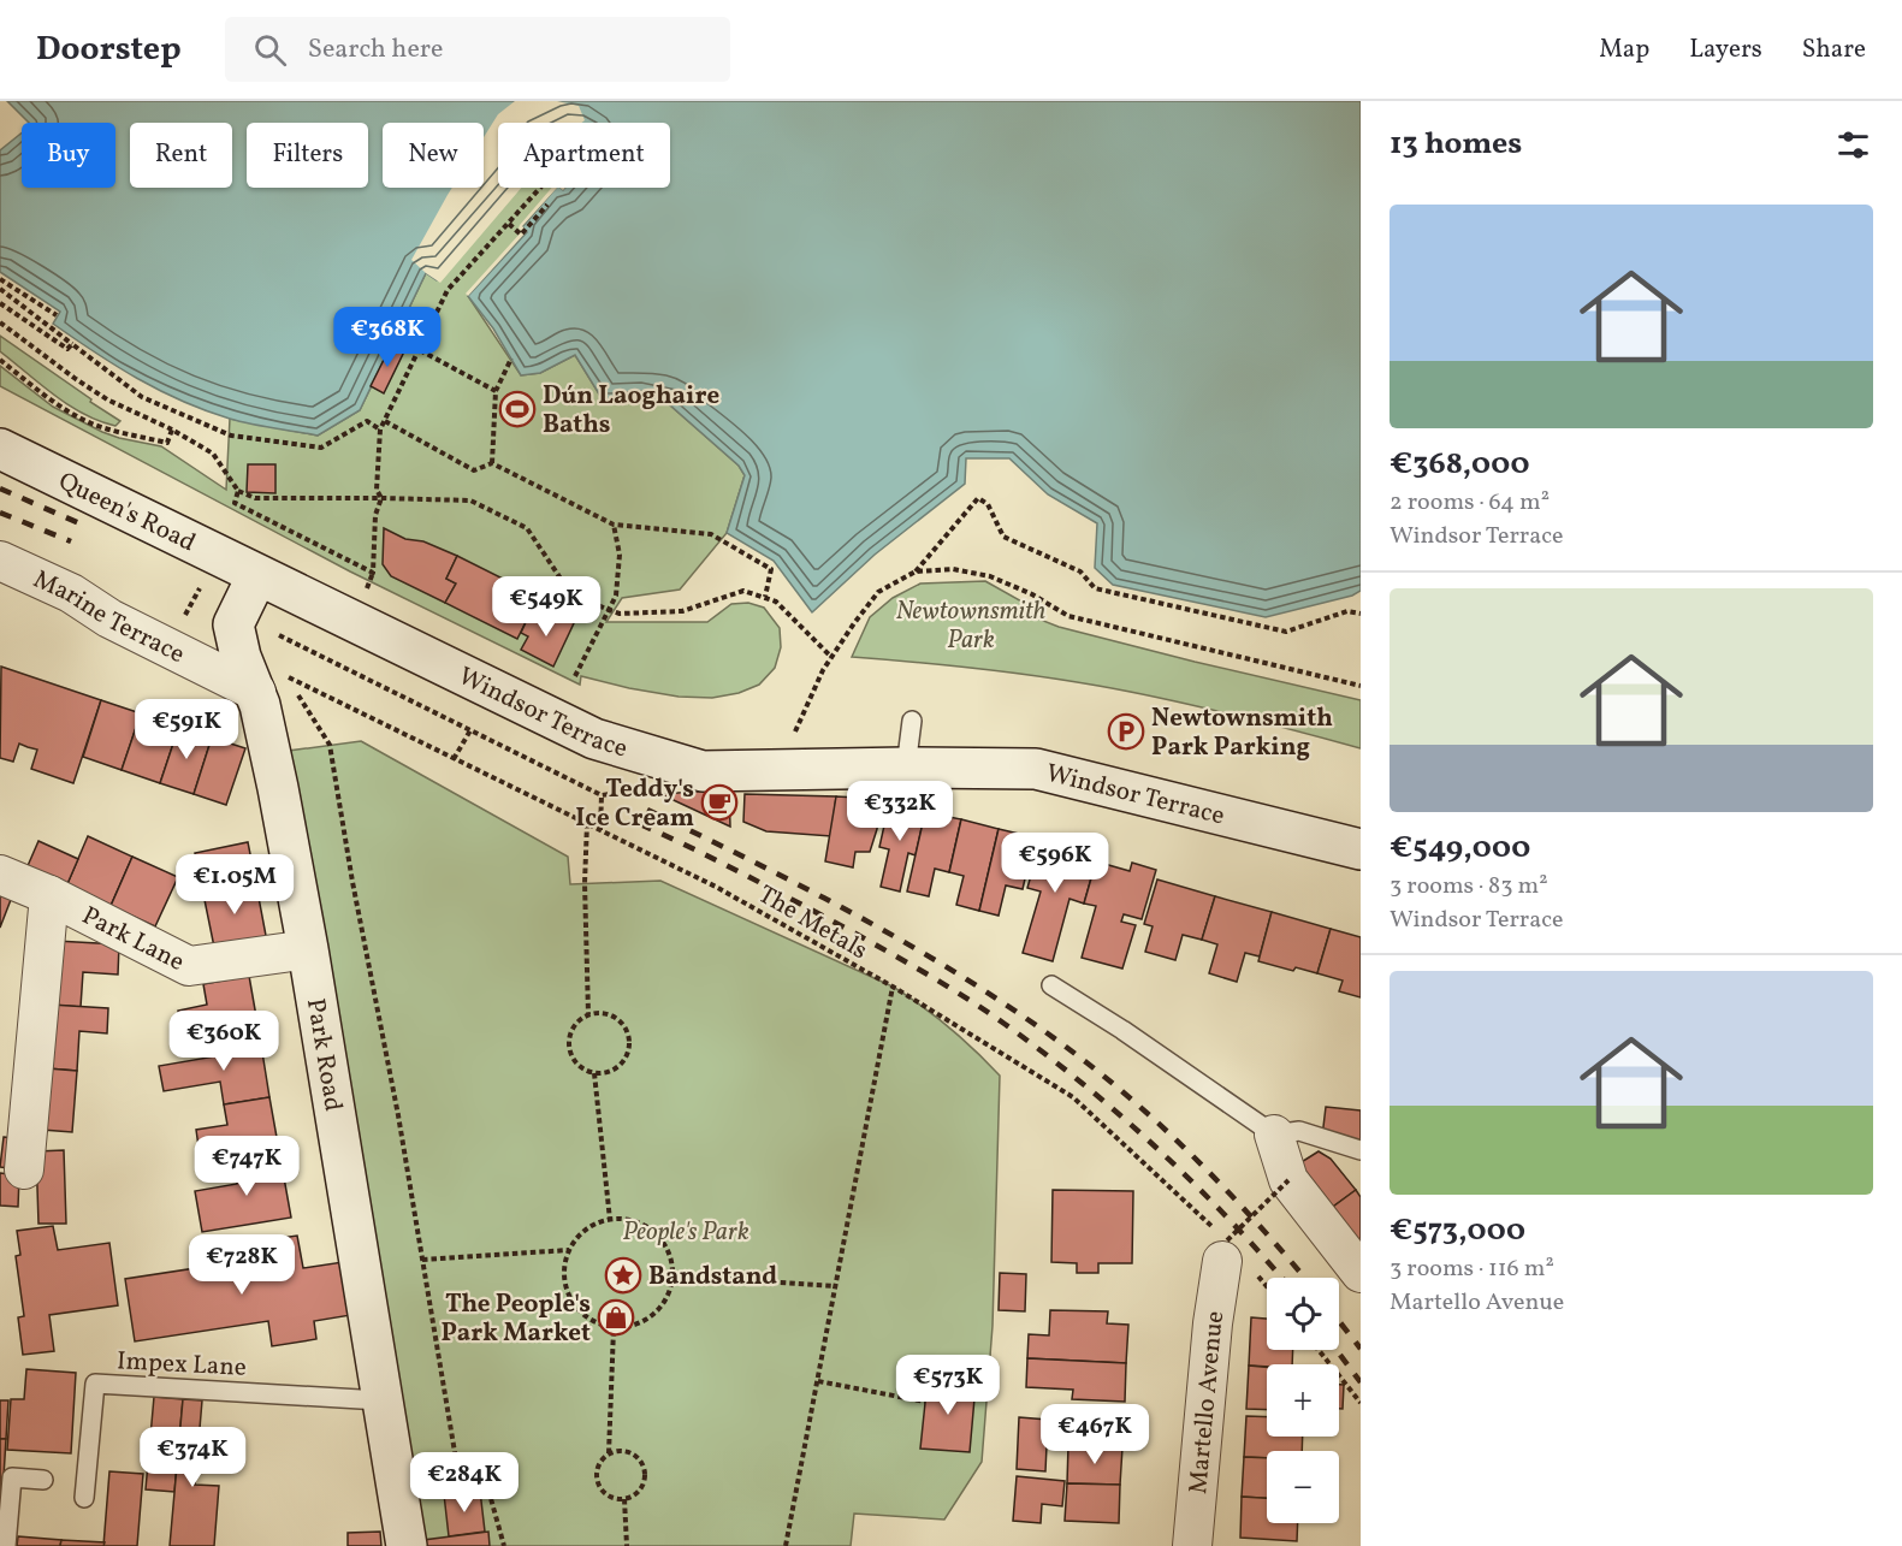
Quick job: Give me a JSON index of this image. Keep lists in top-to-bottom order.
{
  "streets": {
    "main road": ["Queen's Road", "Windsor Terrace", "Park Road"],
    "street": ["Marine Terrace", "Park Lane", "Martello Avenue"],
    "lane": ["Impex Lane"],
    "path": ["The Metals"]
  },
  "crossings": [
    ["Queen's Road", "Windsor Terrace"],
    ["Queen's Road", "Park Road"],
    ["Marine Terrace", "The Metals"],
    ["Marine Terrace", "Park Road"],
    ["Windsor Terrace", "Park Road"],
    ["The Metals", "Park Road"],
    ["The Metals", "Martello Avenue"],
    ["Park Lane", "Park Road"],
    ["Park Road", "Impex Lane"]
  ],
  "parks": ["Newtownsmith Park", "People's Park"],
  "places": {
    "sports": ["Dún Laoghaire Baths"],
    "parking": ["Newtownsmith Park Parking"],
    "cafe": ["Teddy's Ice Cream"],
    "place": ["Bandstand"],
    "shop": ["The People's Park Market"]
  },
  "page": {
    "header": "Doorstep",
    "search": "Search here",
    "nav": ["Map", "Layers", "Share"],
    "heading": "13 homes",
    "chip": [
      "Buy",
      "Rent",
      "Filters",
      "New",
      "Apartment"
    ],
    "list": [
      {
        "name": "€368,000",
        "note": "2 rooms · 64 m² · Windsor Terrace"
      },
      {
        "name": "€549,000",
        "note": "3 rooms · 83 m² · Windsor Terrace"
      },
      {
        "name": "€573,000",
        "note": "3 rooms · 116 m² · Martello Avenue"
      }
    ],
    "price": [
      "€368K",
      "€549K",
      "€591K",
      "€332K",
      "€596K",
      "€1.05M",
      "€360K",
      "€747K",
      "€728K",
      "€573K",
      "€467K",
      "€374K",
      "€284K"
    ],
    "map_buttons": ["+", "−"]
  }
}
